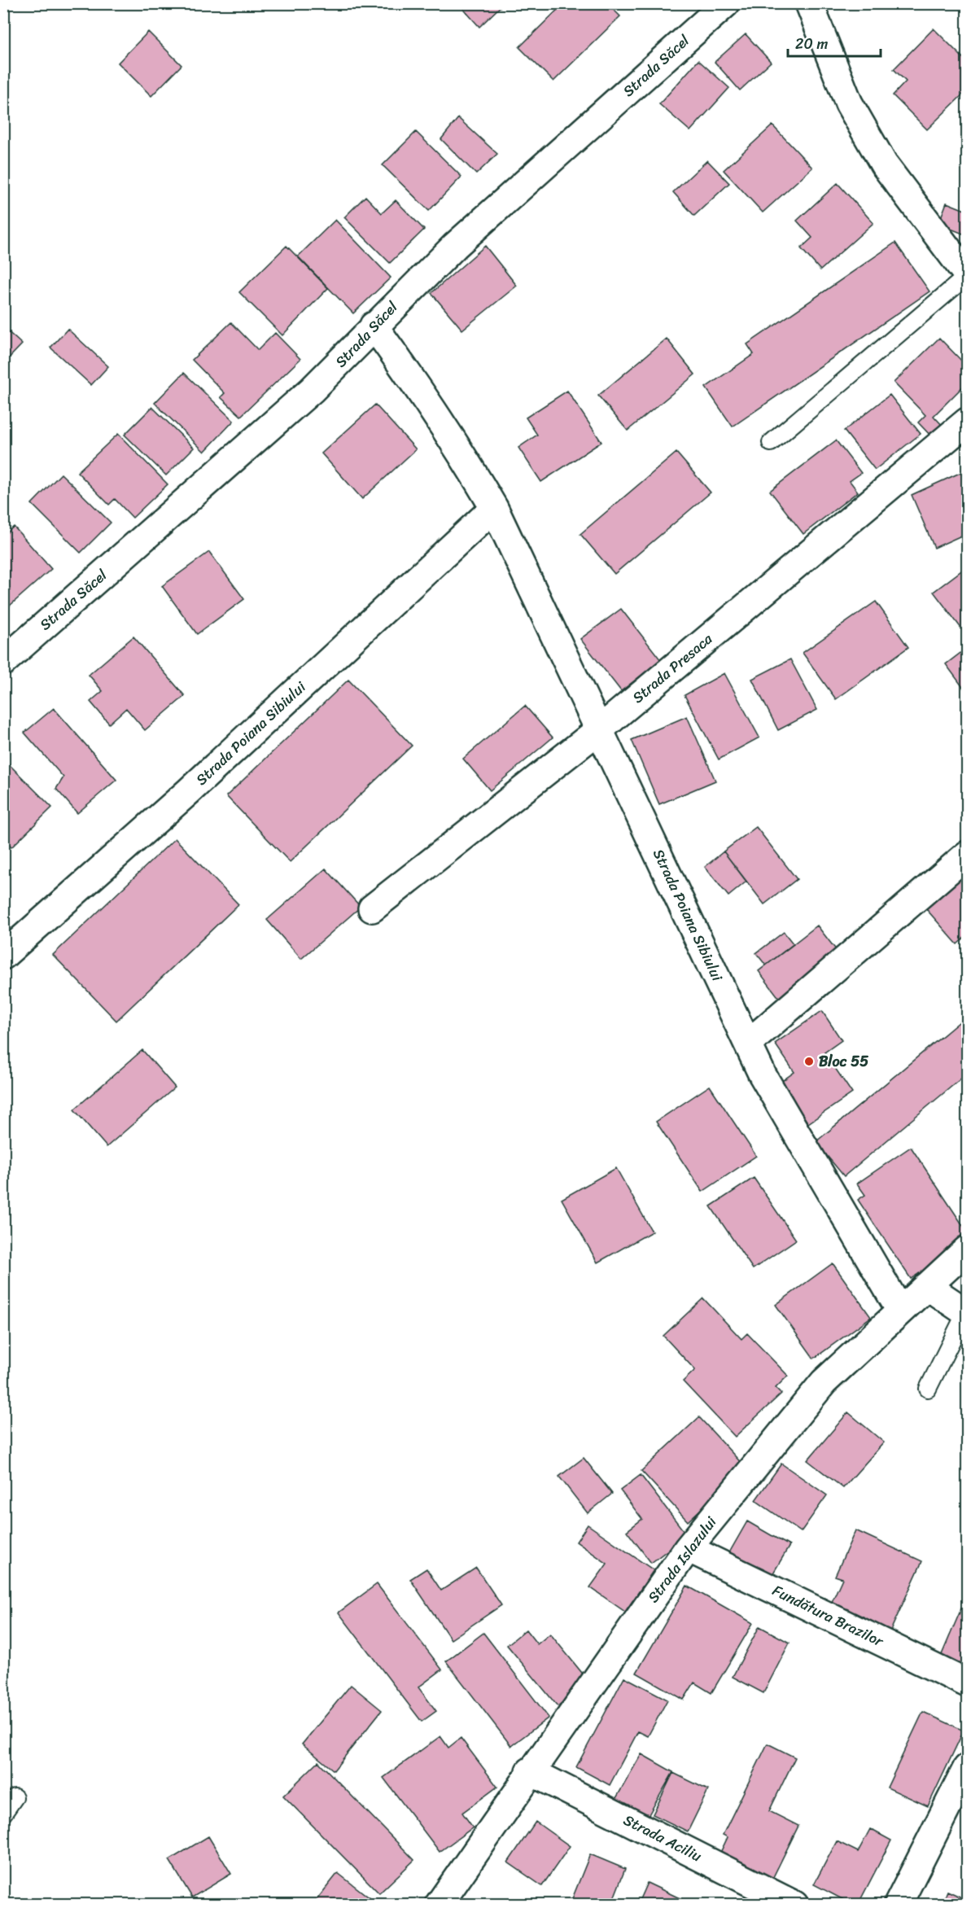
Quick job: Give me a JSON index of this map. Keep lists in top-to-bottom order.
{
  "streets": {
    "street": [
      "Strada Săcel",
      "Strada Presaca",
      "Strada Poiana Sibiului",
      "Strada Islazului",
      "Fundătura Brazilor",
      "Strada Aciliu"
    ]
  },
  "crossings": [
    ["Strada Săcel", "Strada Poiana Sibiului"],
    ["Strada Presaca", "Strada Poiana Sibiului"],
    ["Strada Poiana Sibiului", "Strada Islazului"],
    ["Strada Islazului", "Fundătura Brazilor"],
    ["Strada Islazului", "Strada Aciliu"]
  ],
  "places": ["Bloc 55"],
  "scale_bar": "20 m"
}
